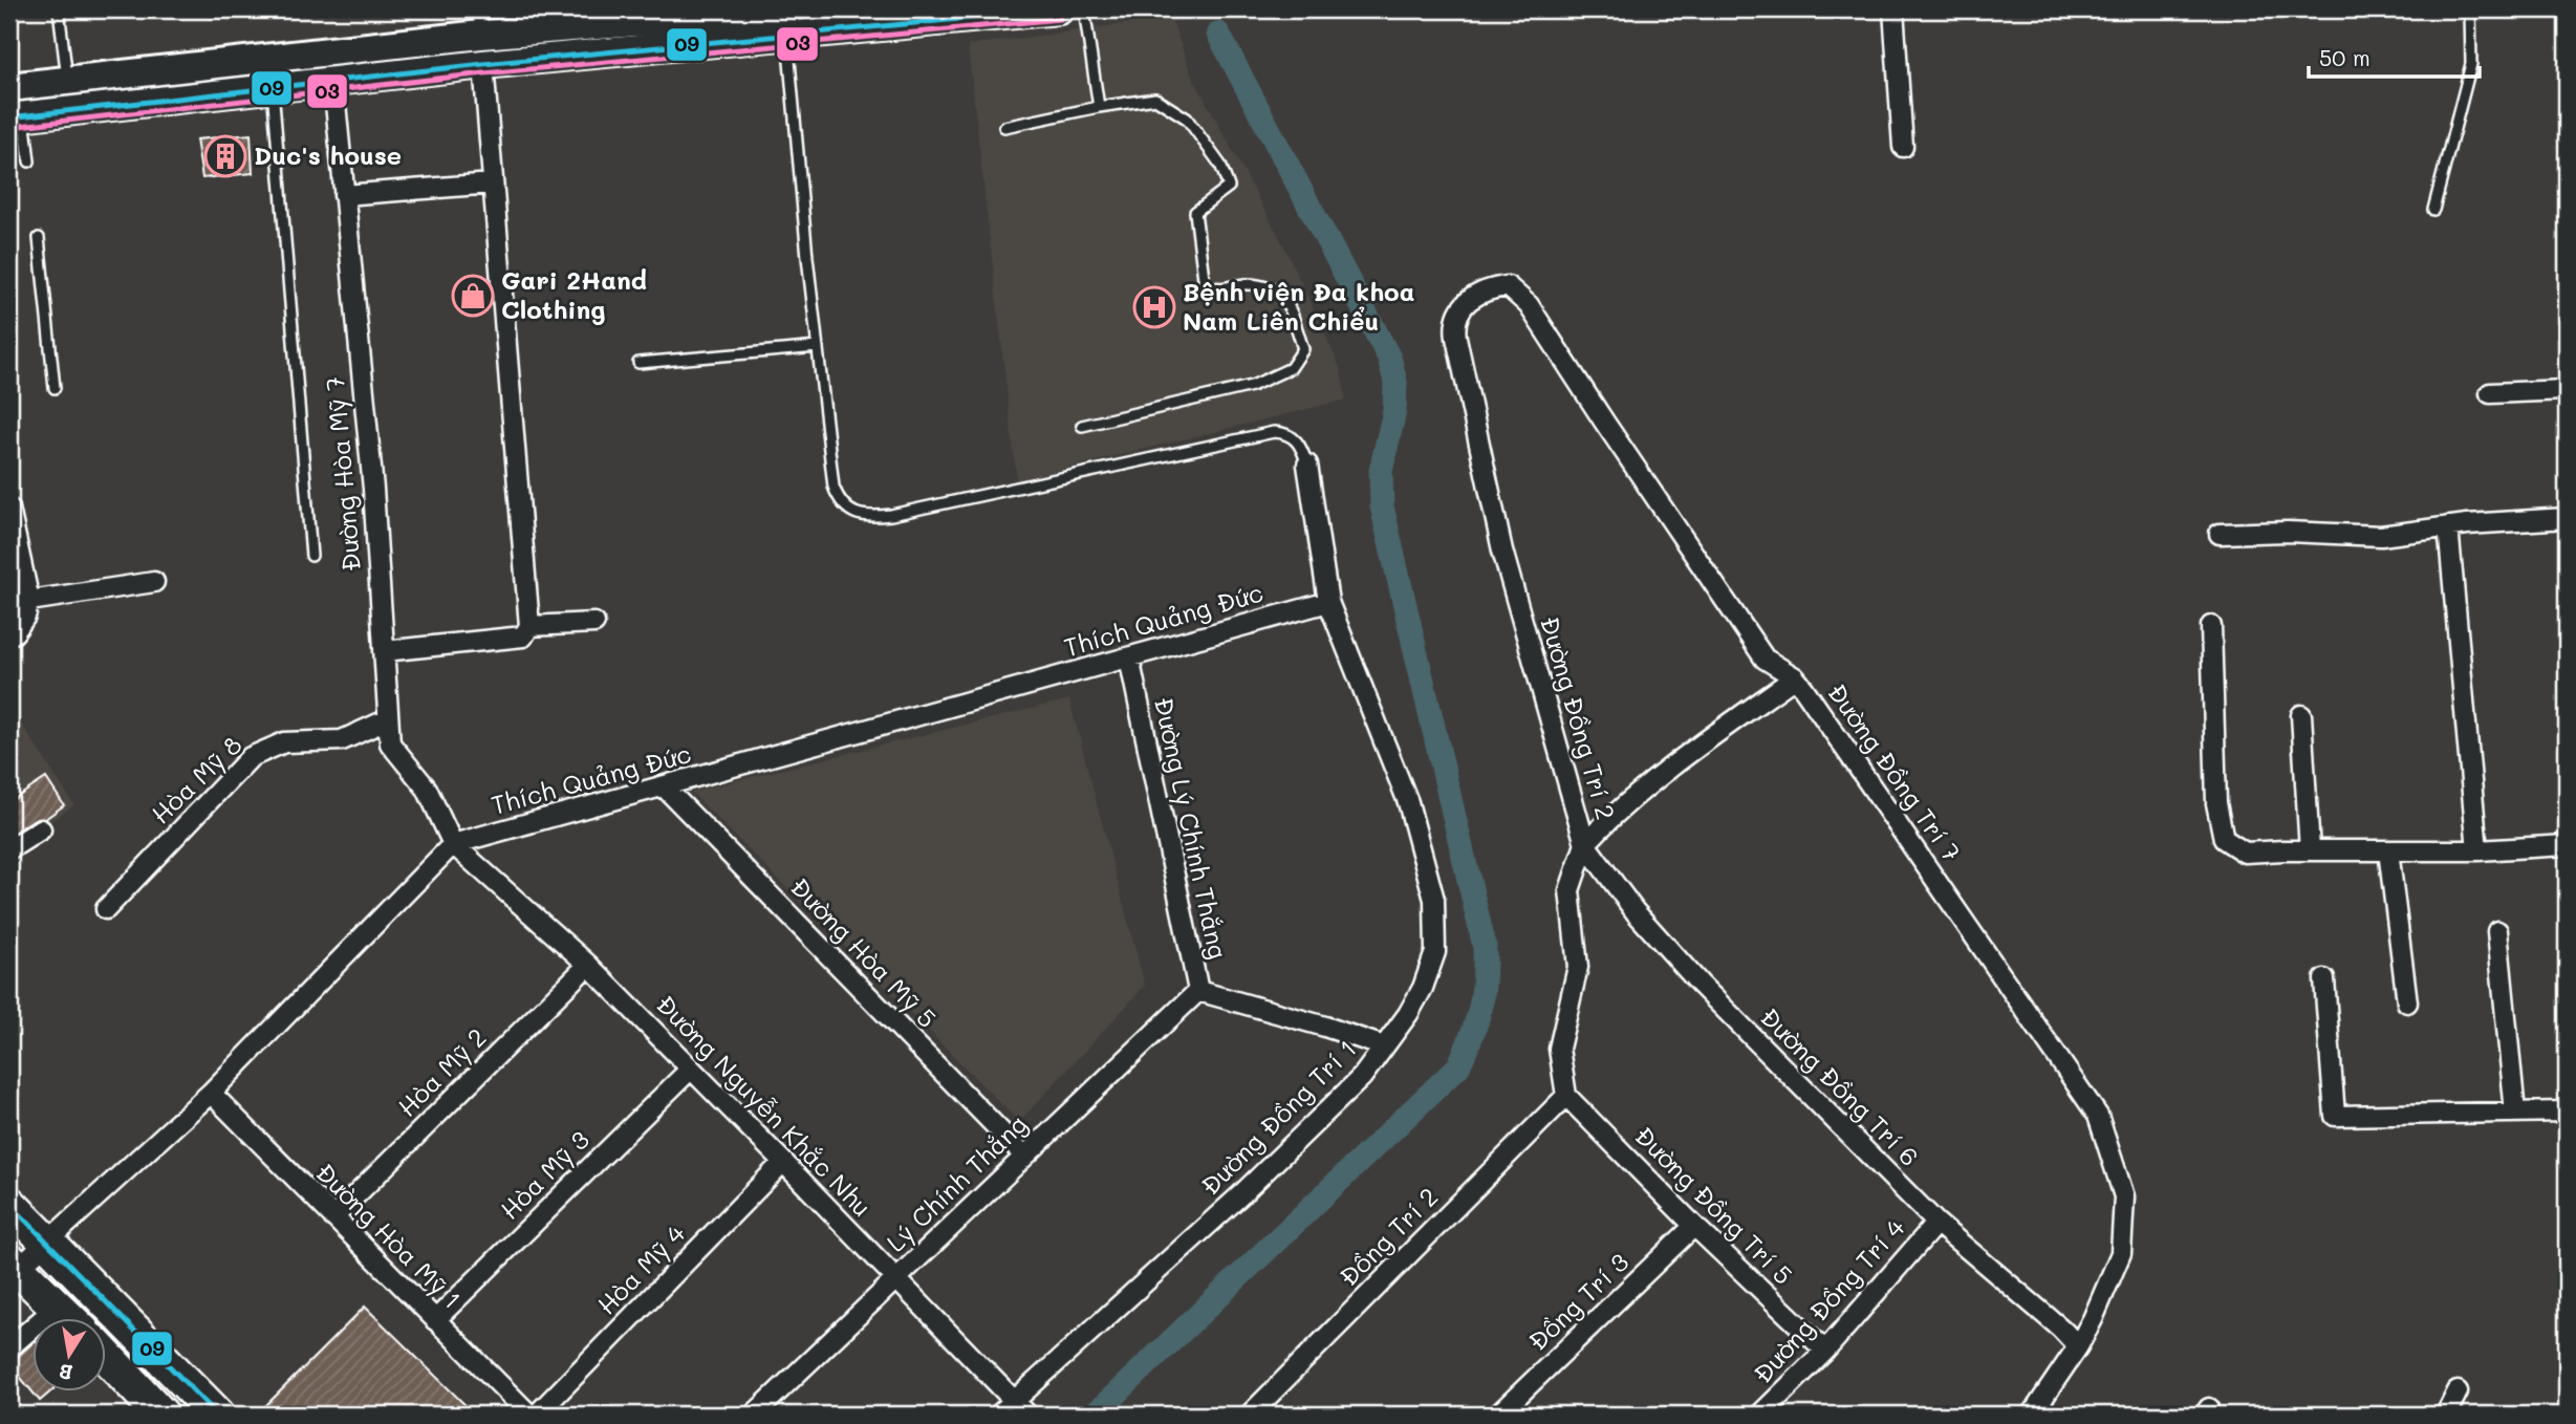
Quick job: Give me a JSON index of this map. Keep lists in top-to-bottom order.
{
  "streets": {
    "street": [
      "Đường Hòa Mỹ 7",
      "Thích Quảng Đức",
      "Đường Đồng Trí 2",
      "Đường Đồng Trí 7",
      "Hòa Mỹ 8",
      "Đường Lý Chính Thắng",
      "Đường Hòa Mỹ 5",
      "Hòa Mỹ 2",
      "Đường Đồng Trí 6",
      "Đường Nguyễn Khắc Nhu",
      "Đường Đồng Trí 1",
      "Hòa Mỹ 3",
      "Lý Chính Thắng",
      "Đường Đồng Trí 5",
      "Đường Hòa Mỹ 1",
      "Đồng Trí 2",
      "Hòa Mỹ 4",
      "Đường Đồng Trí 4",
      "Đồng Trí 3"
    ]
  },
  "crossings": [
    ["Đường Hòa Mỹ 7", "Thích Quảng Đức"],
    ["Đường Hòa Mỹ 7", "Hòa Mỹ 8"],
    ["Đường Hòa Mỹ 7", "Đường Nguyễn Khắc Nhu"],
    ["Thích Quảng Đức", "Đường Lý Chính Thắng"],
    ["Thích Quảng Đức", "Đường Hòa Mỹ 5"],
    ["Thích Quảng Đức", "Đường Nguyễn Khắc Nhu"],
    ["Thích Quảng Đức", "Đường Đồng Trí 1"],
    ["Đường Đồng Trí 2", "Đường Đồng Trí 7"],
    ["Đường Đồng Trí 2", "Đường Đồng Trí 6"],
    ["Đường Đồng Trí 2", "Đường Đồng Trí 5"],
    ["Đường Đồng Trí 2", "Đồng Trí 2"],
    ["Đường Đồng Trí 7", "Đường Đồng Trí 6"],
    ["Đường Lý Chính Thắng", "Đường Đồng Trí 1"],
    ["Đường Lý Chính Thắng", "Lý Chính Thắng"],
    ["Đường Hòa Mỹ 5", "Lý Chính Thắng"],
    ["Hòa Mỹ 2", "Đường Nguyễn Khắc Nhu"],
    ["Hòa Mỹ 2", "Đường Hòa Mỹ 1"],
    ["Đường Đồng Trí 6", "Đường Đồng Trí 4"],
    ["Đường Nguyễn Khắc Nhu", "Đường Đồng Trí 1"],
    ["Đường Nguyễn Khắc Nhu", "Hòa Mỹ 3"],
    ["Đường Nguyễn Khắc Nhu", "Lý Chính Thắng"],
    ["Đường Nguyễn Khắc Nhu", "Hòa Mỹ 4"],
    ["Hòa Mỹ 3", "Đường Hòa Mỹ 1"],
    ["Đường Đồng Trí 5", "Đồng Trí 2"],
    ["Đường Đồng Trí 5", "Đường Đồng Trí 4"],
    ["Đường Đồng Trí 5", "Đồng Trí 3"]
  ],
  "places": {
    "building": ["Duc's house"],
    "shop": ["Gari 2Hand Clothing"],
    "hospital": ["Bệnh viện Đa khoa Nam Liên Chiểu"]
  },
  "lines": ["transit line 09", "transit line 03"],
  "scale_bar": "50 m",
  "north": "bottom"
}
